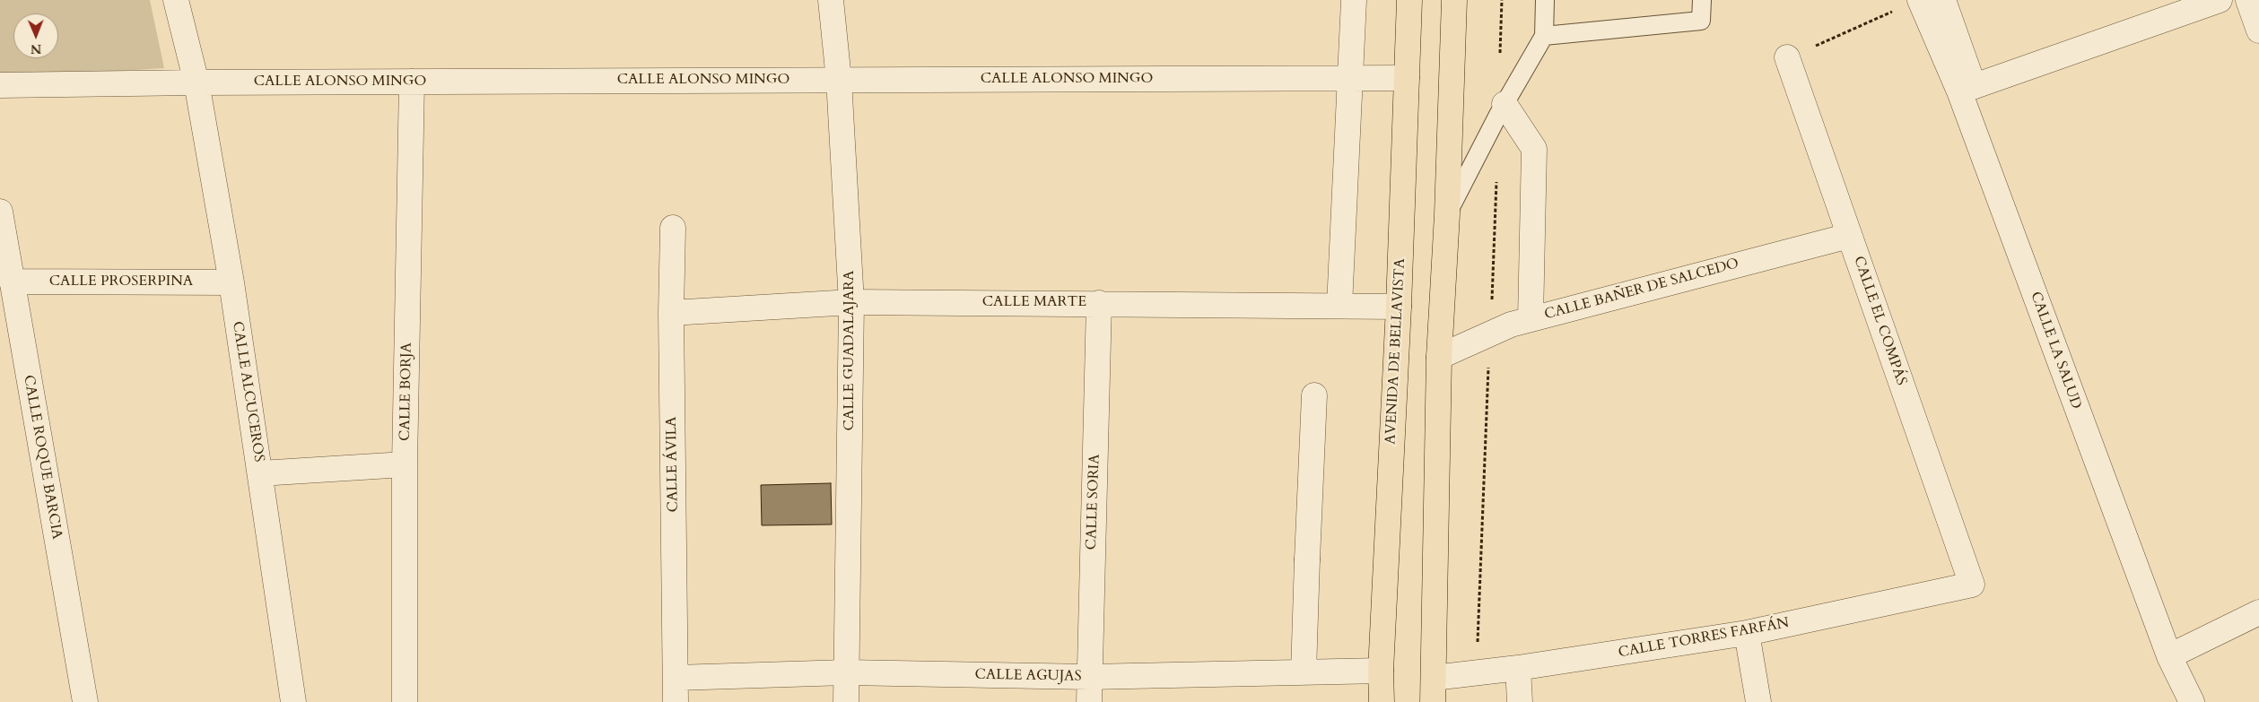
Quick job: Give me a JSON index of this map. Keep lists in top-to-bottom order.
{
  "streets": {
    "main road": ["AVENIDA DE BELLAVISTA"],
    "street": [
      "CALLE ALONSO MINGO",
      "CALLE PROSERPINA",
      "CALLE BAÑER DE SALCEDO",
      "CALLE MARTE",
      "CALLE EL COMPÁS",
      "CALLE GUADALAJARA",
      "CALLE LA SALUD",
      "CALLE ALCUCEROS",
      "CALLE BORJA",
      "CALLE ROQUE BARCIA",
      "CALLE ÁVILA",
      "CALLE SORIA",
      "CALLE TORRES FARFÁN",
      "CALLE AGUJAS"
    ]
  },
  "crossings": [
    ["CALLE ALONSO MINGO", "CALLE GUADALAJARA"],
    ["CALLE ALONSO MINGO", "AVENIDA DE BELLAVISTA"],
    ["CALLE ALONSO MINGO", "CALLE ALCUCEROS"],
    ["CALLE ALONSO MINGO", "CALLE BORJA"],
    ["CALLE PROSERPINA", "CALLE ALCUCEROS"],
    ["CALLE PROSERPINA", "CALLE ROQUE BARCIA"],
    ["CALLE BAÑER DE SALCEDO", "CALLE EL COMPÁS"],
    ["CALLE MARTE", "CALLE GUADALAJARA"],
    ["CALLE MARTE", "AVENIDA DE BELLAVISTA"],
    ["CALLE MARTE", "CALLE ÁVILA"],
    ["CALLE MARTE", "CALLE SORIA"],
    ["CALLE EL COMPÁS", "CALLE TORRES FARFÁN"],
    ["CALLE GUADALAJARA", "CALLE AGUJAS"],
    ["AVENIDA DE BELLAVISTA", "CALLE AGUJAS"],
    ["CALLE ÁVILA", "CALLE AGUJAS"],
    ["CALLE SORIA", "CALLE AGUJAS"]
  ],
  "north": "bottom"
}
